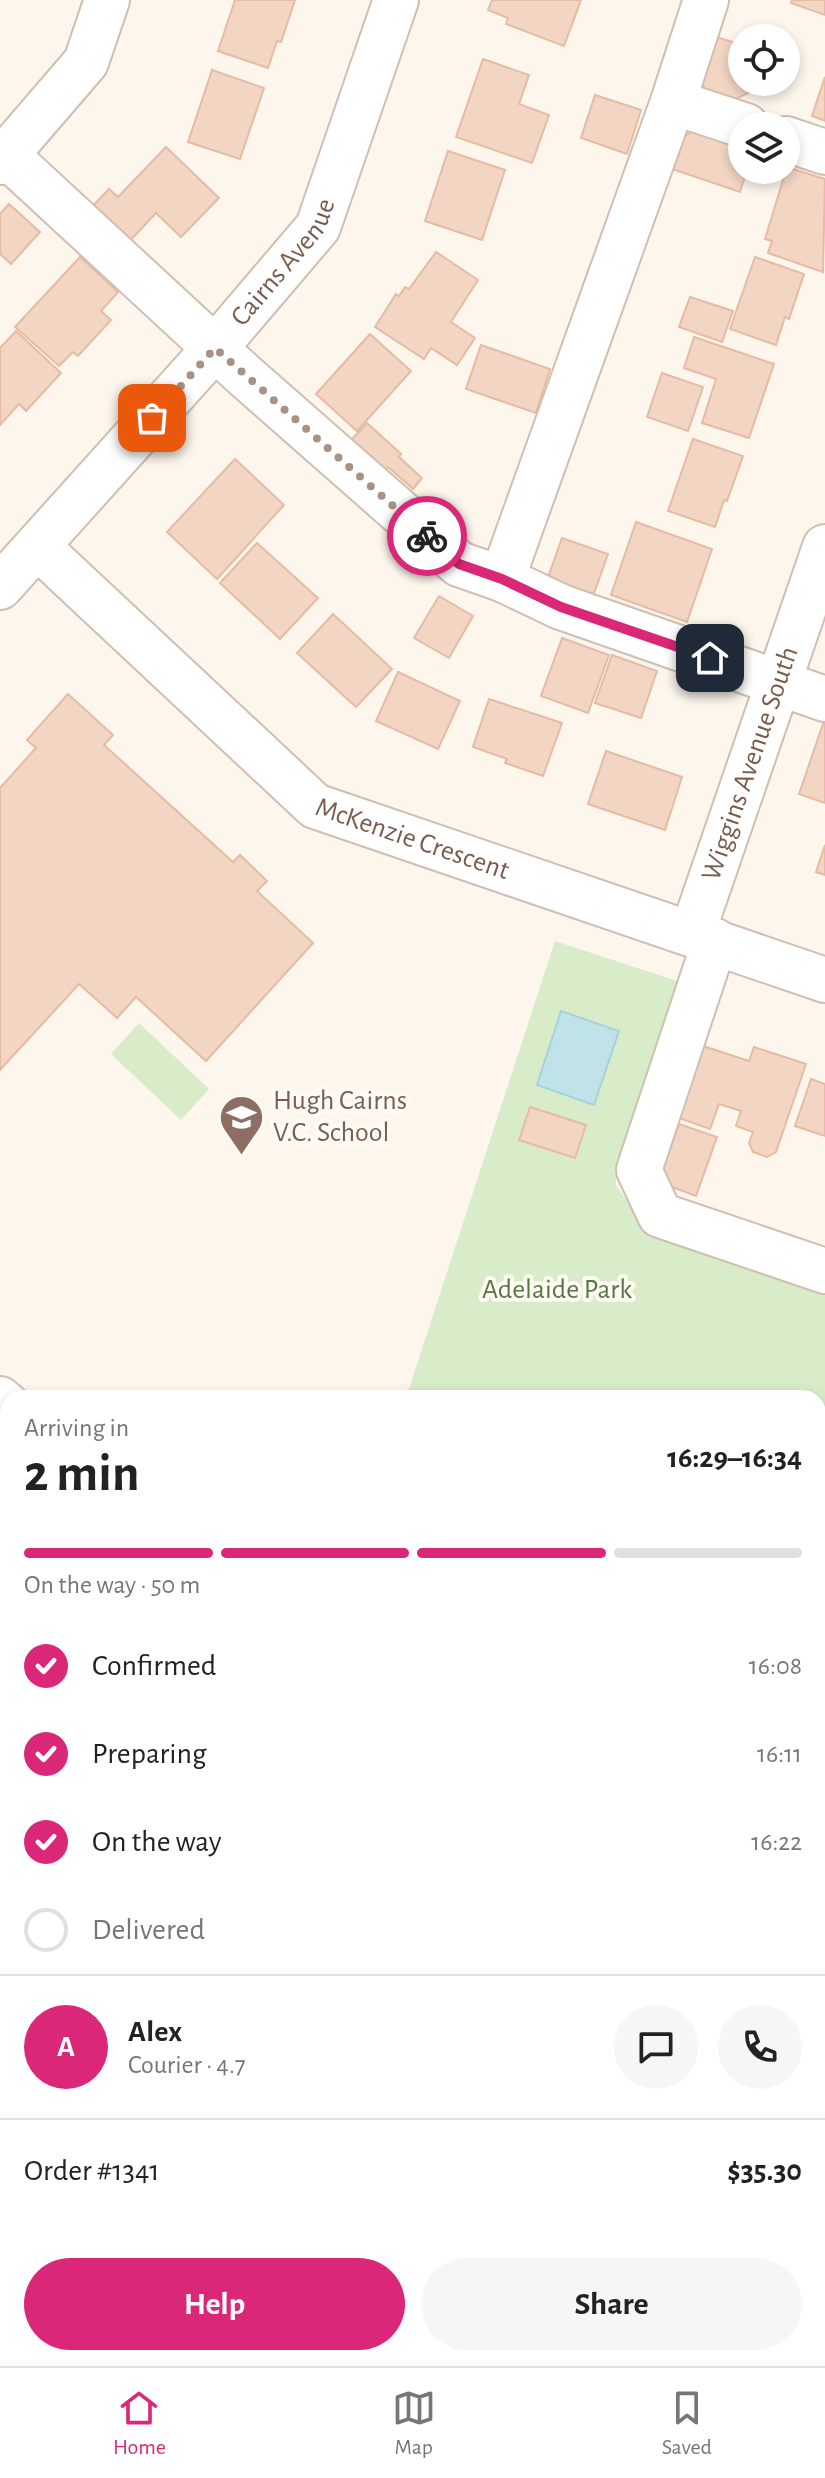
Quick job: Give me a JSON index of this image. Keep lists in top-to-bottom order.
{
  "streets": {
    "street": ["Cairns Avenue", "Wiggins Avenue South", "McKenzie Crescent"]
  },
  "crossings": [
    ["Cairns Avenue", "McKenzie Crescent"],
    ["Wiggins Avenue South", "McKenzie Crescent"]
  ],
  "parks": ["Adelaide Park"],
  "places": {
    "school or university": ["Hugh Cairns V.C. School"]
  },
  "page": {
    "heading": ["2 min", "Arriving in", "16:29–16:34"],
    "panel": [
      "Alex",
      "Courier · 4.7",
      "Order #1341",
      "$35.30"
    ],
    "bar": "On the way · 50 m",
    "list": [
      ["Confirmed", "16:08"],
      ["Preparing", "16:11"],
      ["On the way", "16:22"],
      "Delivered"
    ],
    "round": "A",
    "buttons": ["Help", "Share"],
    "tabs": ["Home", "Map", "Saved"]
  }
}
